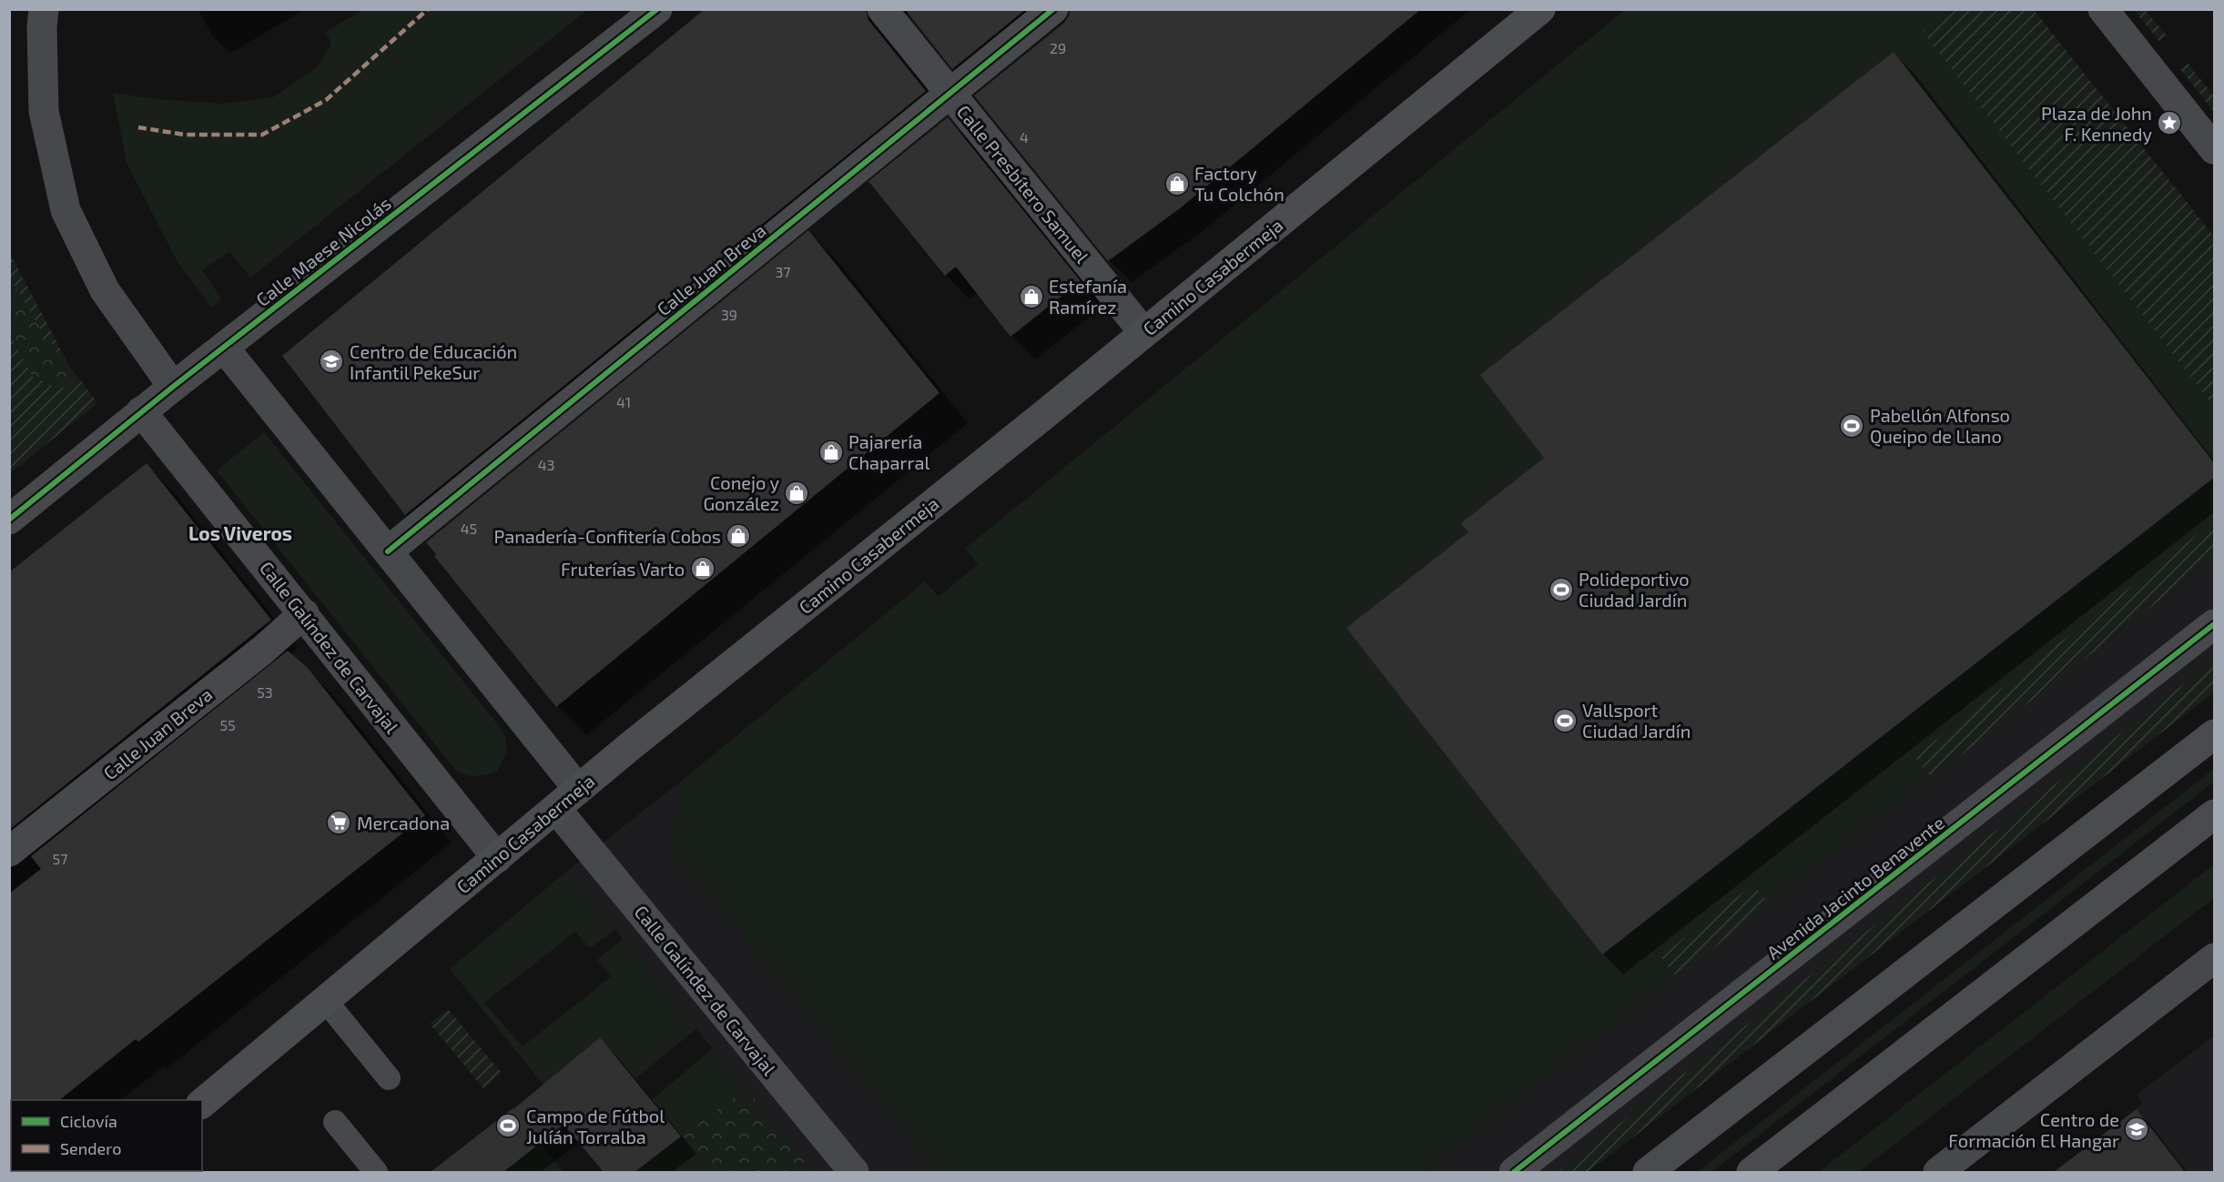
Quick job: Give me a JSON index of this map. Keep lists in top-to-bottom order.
{
  "streets": {
    "main road": ["Camino Casabermeja"],
    "street": [
      "Calle Presbítero Samuel",
      "Calle Maese Nicolás",
      "Calle Juan Breva",
      "Calle Galíndez de Carvajal",
      "Avenida Jacinto Benavente"
    ]
  },
  "crossings": [
    ["Calle Presbítero Samuel", "Calle Juan Breva"],
    ["Calle Presbítero Samuel", "Camino Casabermeja"],
    ["Calle Maese Nicolás", "Calle Galíndez de Carvajal"],
    ["Calle Juan Breva", "Calle Galíndez de Carvajal"],
    ["Camino Casabermeja", "Calle Galíndez de Carvajal"]
  ],
  "districts": ["Los Viveros"],
  "places": {
    "place": ["Plaza de John F. Kennedy"],
    "shop": [
      "Factory Tu Colchón",
      "Estefanía Ramírez",
      "Pajarería Chaparral",
      "Conejo y González",
      "Panadería-Confitería Cobos",
      "Fruterías Varto"
    ],
    "school or university": ["Centro de Educación Infantil PekeSur", "Centro de Formación El Hangar"],
    "sports": [
      "Pabellón Alfonso Queipo de Llano",
      "Polideportivo Ciudad Jardín",
      "Vallsport Ciudad Jardín",
      "Campo de Fútbol Julíán Torralba"
    ],
    "supermarket": ["Mercadona"]
  },
  "house_numbers": [
    "29",
    "4",
    "37",
    "39",
    "41",
    "43",
    "45",
    "53",
    "55",
    "57"
  ],
  "legend": ["Ciclovía", "Sendero"]
}
